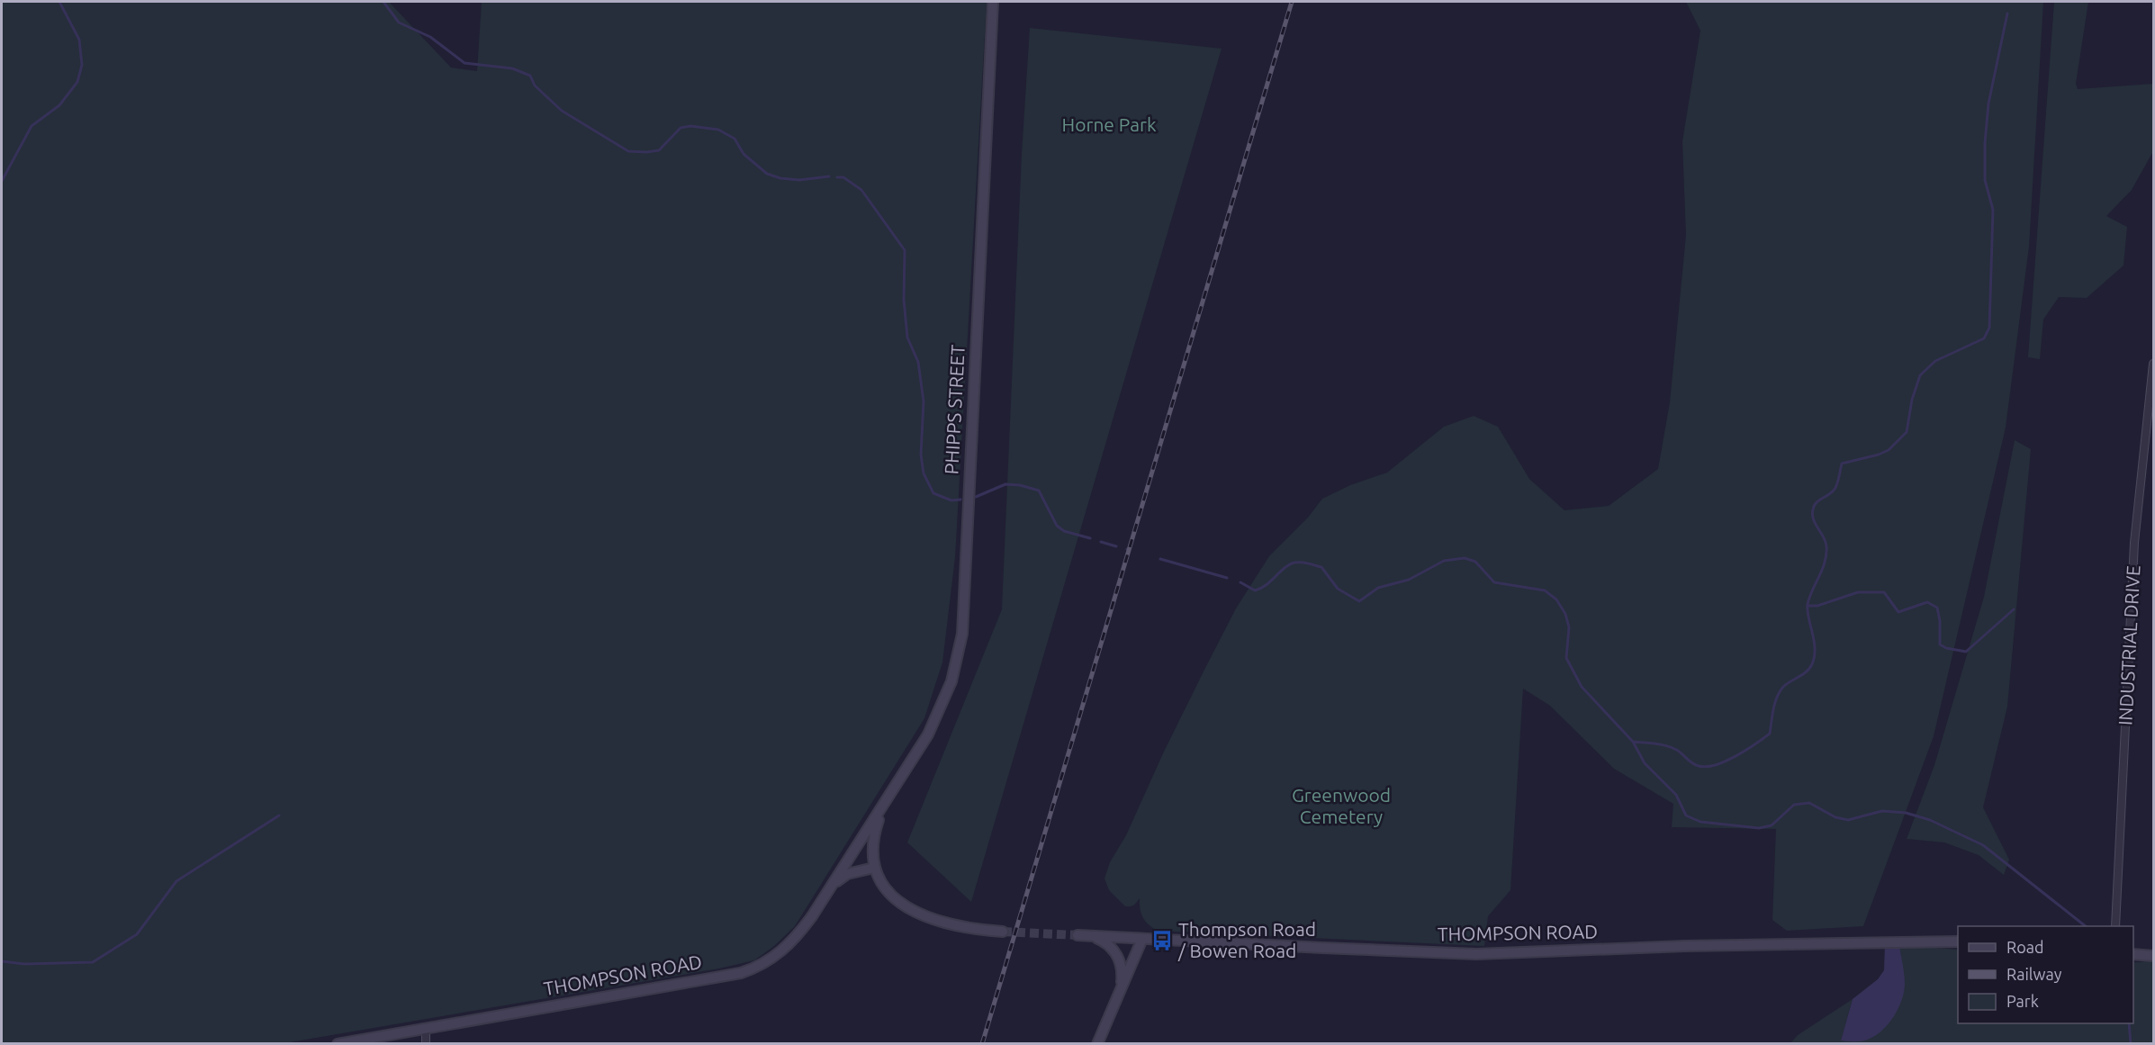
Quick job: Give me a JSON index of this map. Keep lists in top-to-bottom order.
{
  "streets": {
    "main road": ["PHIPPS STREET", "THOMPSON ROAD"],
    "street": ["INDUSTRIAL DRIVE"]
  },
  "parks": ["Horne Park", "Greenwood Cemetery"],
  "places": {
    "bus stop": ["Thompson Road / Bowen Road"]
  },
  "legend": ["Road", "Railway", "Park"]
}
